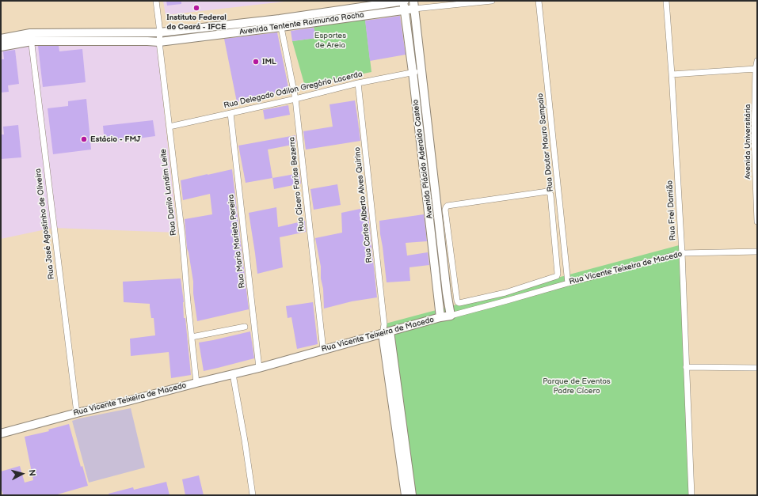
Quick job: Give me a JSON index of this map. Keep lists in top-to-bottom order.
{
  "streets": {
    "street": [
      "Avenida Tentente Raimundo Rocha",
      "Rua Delegado Odilon Gregório Lacerda",
      "Avenida Universitária",
      "Rua Doutor Mauro Sampaio",
      "Avenida Plácido Aderaldo Castelo",
      "Rua Cícero Farias Bezerra",
      "Rua Danilo Landim Leite",
      "Rua Carlos Alberto Alves Quirino",
      "Rua Frei Damião",
      "Rua José Agostinho de Oliveira",
      "Rua Maria Marieta Pereira",
      "Rua Vicente Teixeira de Macedo"
    ]
  },
  "crossings": [
    ["Avenida Tentente Raimundo Rocha", "Avenida Plácido Aderaldo Castelo"],
    ["Avenida Tentente Raimundo Rocha", "Rua Cícero Farias Bezerra"],
    ["Avenida Tentente Raimundo Rocha", "Rua Danilo Landim Leite"],
    ["Avenida Tentente Raimundo Rocha", "Rua José Agostinho de Oliveira"],
    ["Rua Delegado Odilon Gregório Lacerda", "Avenida Plácido Aderaldo Castelo"],
    ["Rua Delegado Odilon Gregório Lacerda", "Rua Cícero Farias Bezerra"],
    ["Rua Delegado Odilon Gregório Lacerda", "Rua Danilo Landim Leite"],
    ["Rua Delegado Odilon Gregório Lacerda", "Rua Carlos Alberto Alves Quirino"],
    ["Rua Delegado Odilon Gregório Lacerda", "Rua Maria Marieta Pereira"],
    ["Rua Doutor Mauro Sampaio", "Rua Vicente Teixeira de Macedo"],
    ["Avenida Plácido Aderaldo Castelo", "Rua Vicente Teixeira de Macedo"],
    ["Rua Cícero Farias Bezerra", "Rua Vicente Teixeira de Macedo"],
    ["Rua Danilo Landim Leite", "Rua Vicente Teixeira de Macedo"],
    ["Rua Carlos Alberto Alves Quirino", "Rua Vicente Teixeira de Macedo"],
    ["Rua Frei Damião", "Rua Vicente Teixeira de Macedo"],
    ["Rua José Agostinho de Oliveira", "Rua Vicente Teixeira de Macedo"],
    ["Rua Maria Marieta Pereira", "Rua Vicente Teixeira de Macedo"]
  ],
  "parks": ["Esportes de Areia", "Parque de Eventos Padre Cícero"],
  "places": ["Instituto Federal do Ceará - IFCE", "IML", "Estácio - FMJ"],
  "north": "right"
}
